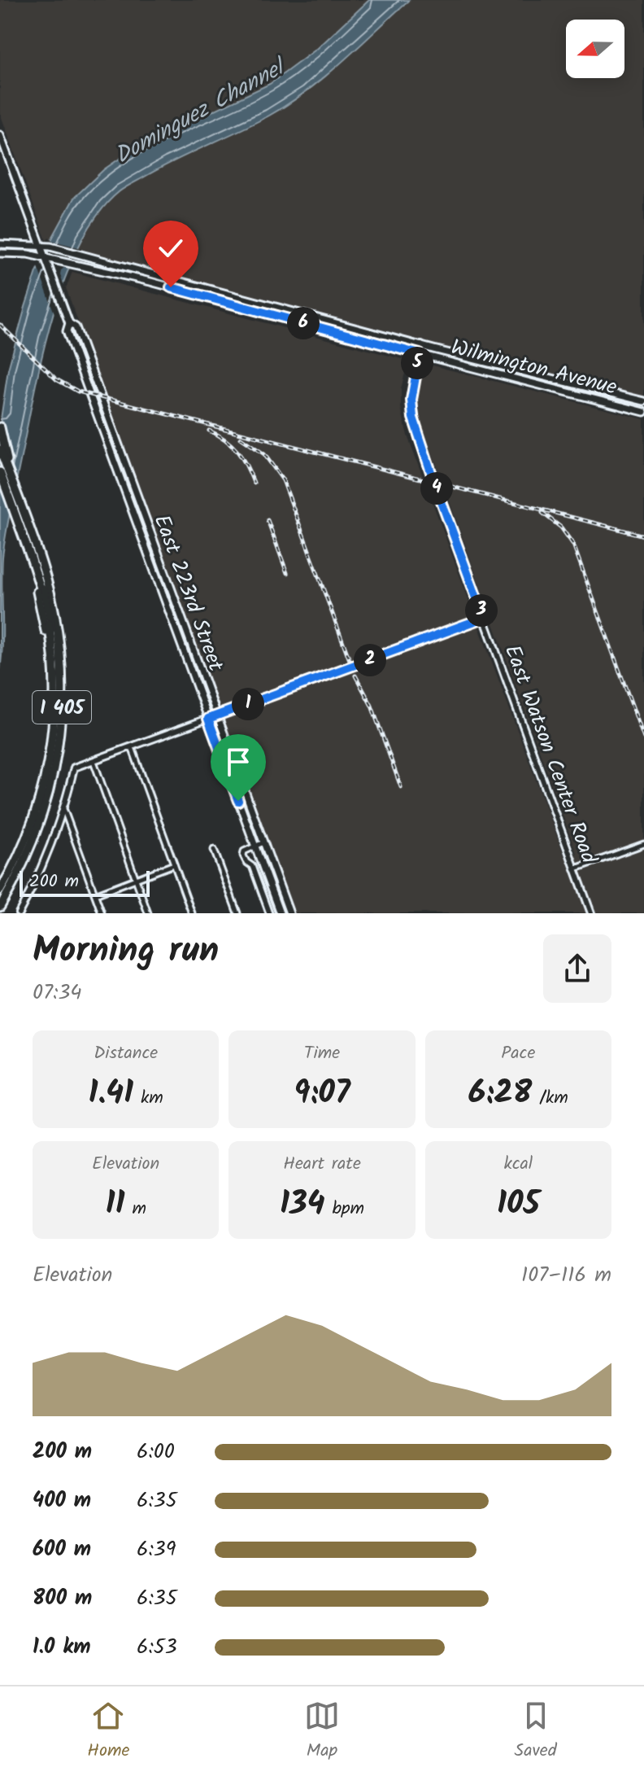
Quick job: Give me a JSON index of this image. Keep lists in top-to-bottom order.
{
  "streets": {
    "highway": ["I 405"],
    "main road": ["Wilmington Avenue", "East 223rd Street"],
    "street": ["East Watson Center Road"]
  },
  "crossings": [
    ["Wilmington Avenue", "East 223rd Street"],
    ["Wilmington Avenue", "East Watson Center Road"]
  ],
  "water": ["Dominguez Channel"],
  "scale_bar": "200 m",
  "north": "left",
  "page": {
    "pins": [
      "6",
      "5",
      "4",
      "3",
      "2",
      "1"
    ],
    "scale": "200 m",
    "heading": ["Morning run", "07:34"],
    "stats": [
      ["Distance", "1.41 km"],
      ["Time", "9:07"],
      ["Pace", "6:28 /km"],
      ["Elevation", "11 m"],
      ["Heart rate", "134 bpm"],
      ["kcal", "105"]
    ],
    "chart": ["Elevation", "107–116 m"],
    "list": [
      {
        "name": "200 m",
        "note": "6:00"
      },
      {
        "name": "400 m",
        "note": "6:35"
      },
      {
        "name": "600 m",
        "note": "6:39"
      },
      {
        "name": "800 m",
        "note": "6:35"
      },
      {
        "name": "1.0 km",
        "note": "6:53"
      }
    ],
    "tabs": ["Home", "Map", "Saved"]
  }
}
